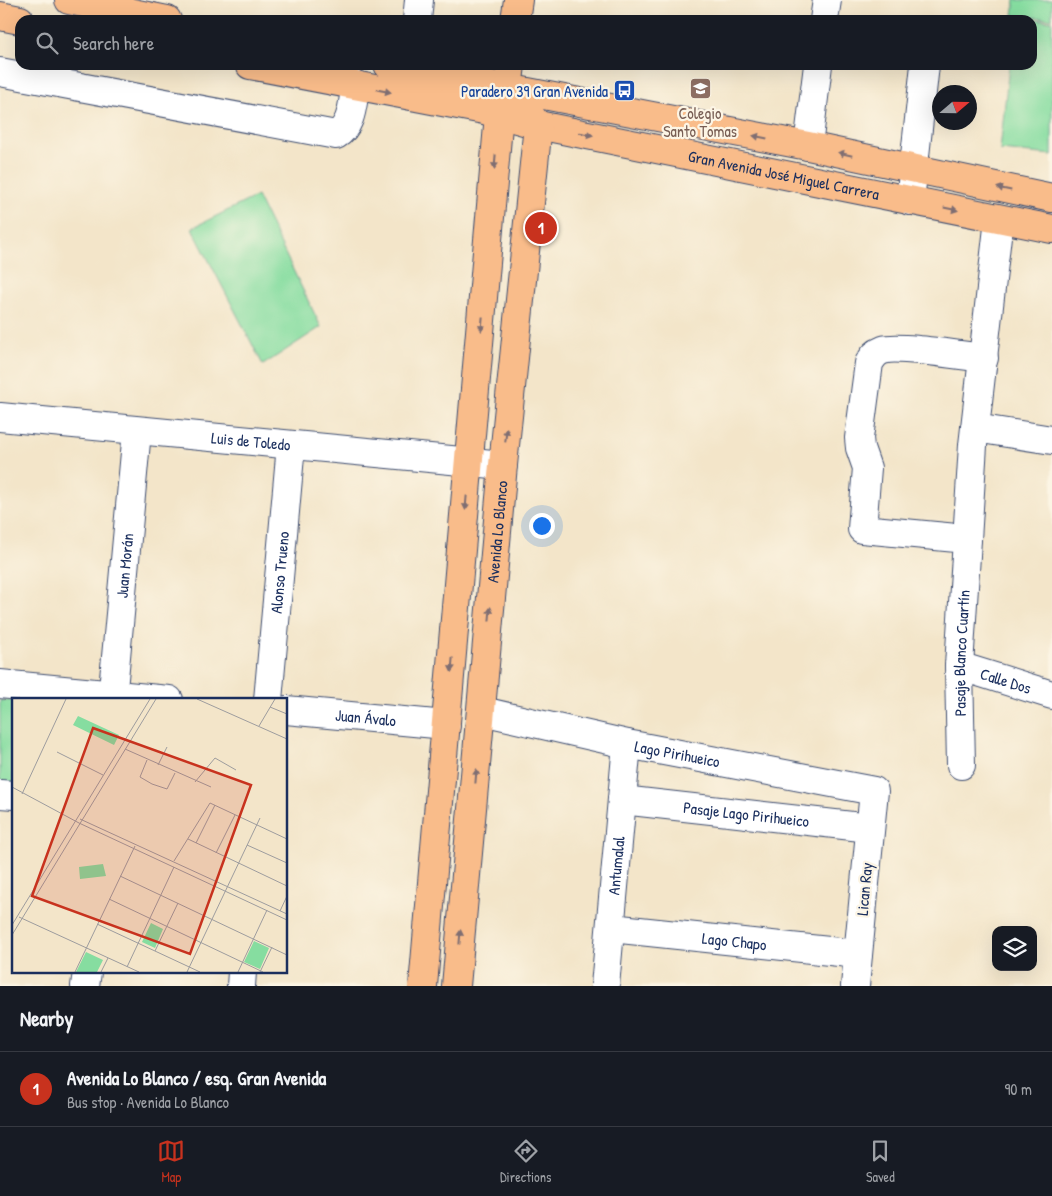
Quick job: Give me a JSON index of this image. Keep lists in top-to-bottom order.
{
  "streets": {
    "main road": ["Gran Avenida José Miguel Carrera", "Avenida Lo Blanco"],
    "street": [
      "Luis de Toledo",
      "Juan Morán",
      "Alonso Trueno",
      "Pasaje Blanco Cuartín",
      "Calle Dos",
      "Juan Ávalo",
      "Lago Pirihueico",
      "Pasaje Lago Pirihueico",
      "Antumalal",
      "Lican Ray",
      "Lago Chapo"
    ]
  },
  "crossings": [
    ["Gran Avenida José Miguel Carrera", "Avenida Lo Blanco"],
    ["Gran Avenida José Miguel Carrera", "Pasaje Blanco Cuartín"],
    ["Luis de Toledo", "Avenida Lo Blanco"],
    ["Luis de Toledo", "Juan Morán"],
    ["Luis de Toledo", "Alonso Trueno"],
    ["Avenida Lo Blanco", "Juan Ávalo"],
    ["Avenida Lo Blanco", "Lago Pirihueico"],
    ["Pasaje Blanco Cuartín", "Calle Dos"],
    ["Lago Pirihueico", "Antumalal"],
    ["Lago Pirihueico", "Lican Ray"],
    ["Pasaje Lago Pirihueico", "Antumalal"],
    ["Pasaje Lago Pirihueico", "Lican Ray"],
    ["Antumalal", "Lago Chapo"],
    ["Lican Ray", "Lago Chapo"]
  ],
  "places": {
    "school or university": ["Colegio Santo Tomas"],
    "bus stop": ["Paradero 39 Gran Avenida"]
  },
  "north": "right",
  "page": {
    "search": "Search here",
    "pins": "1",
    "heading": "Nearby",
    "list": [
      {
        "mark": "1",
        "name": "Avenida Lo Blanco / esq. Gran Avenida",
        "note": "Bus stop · Avenida Lo Blanco",
        "value": "90 m"
      }
    ],
    "nav": ["Map", "Directions", "Saved"]
  }
}
